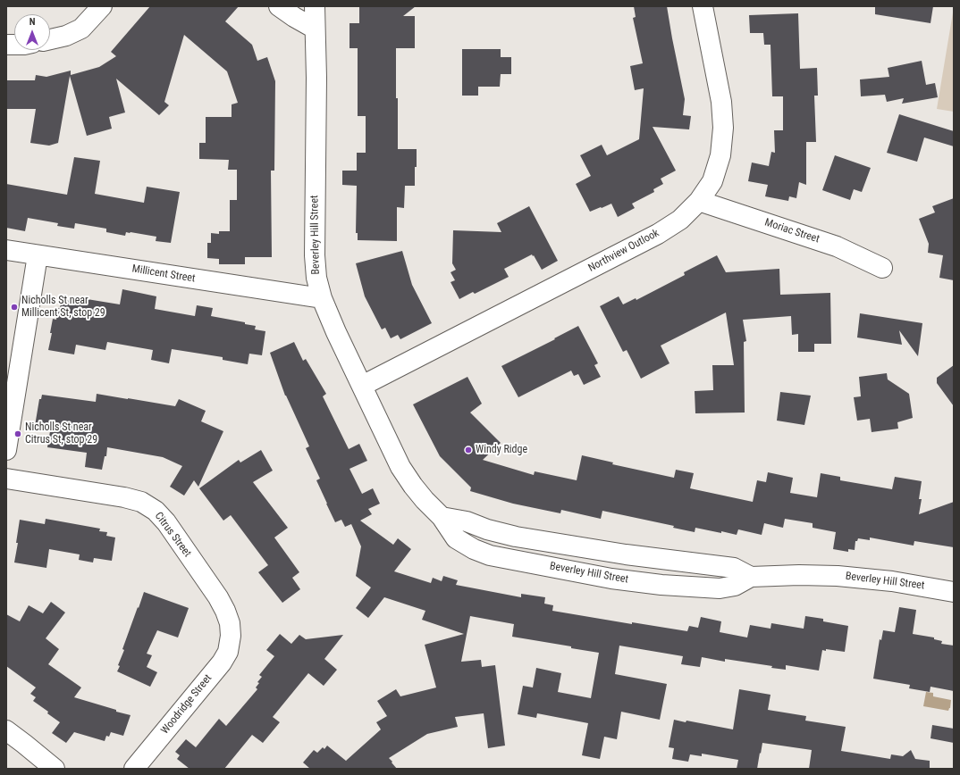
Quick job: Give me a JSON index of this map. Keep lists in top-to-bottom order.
{
  "streets": {
    "street": [
      "Moriac Street",
      "Beverley Hill Street",
      "Northview Outlook",
      "Millicent Street",
      "Citrus Street",
      "Woodridge Street"
    ]
  },
  "crossings": [
    ["Moriac Street", "Northview Outlook"],
    ["Beverley Hill Street", "Northview Outlook"],
    ["Beverley Hill Street", "Millicent Street"],
    ["Citrus Street", "Woodridge Street"]
  ],
  "places": ["Nicholls St near Millicent St, stop 29", "Nicholls St near Citrus St, stop 29", "Windy Ridge"],
  "north": "top"
}
